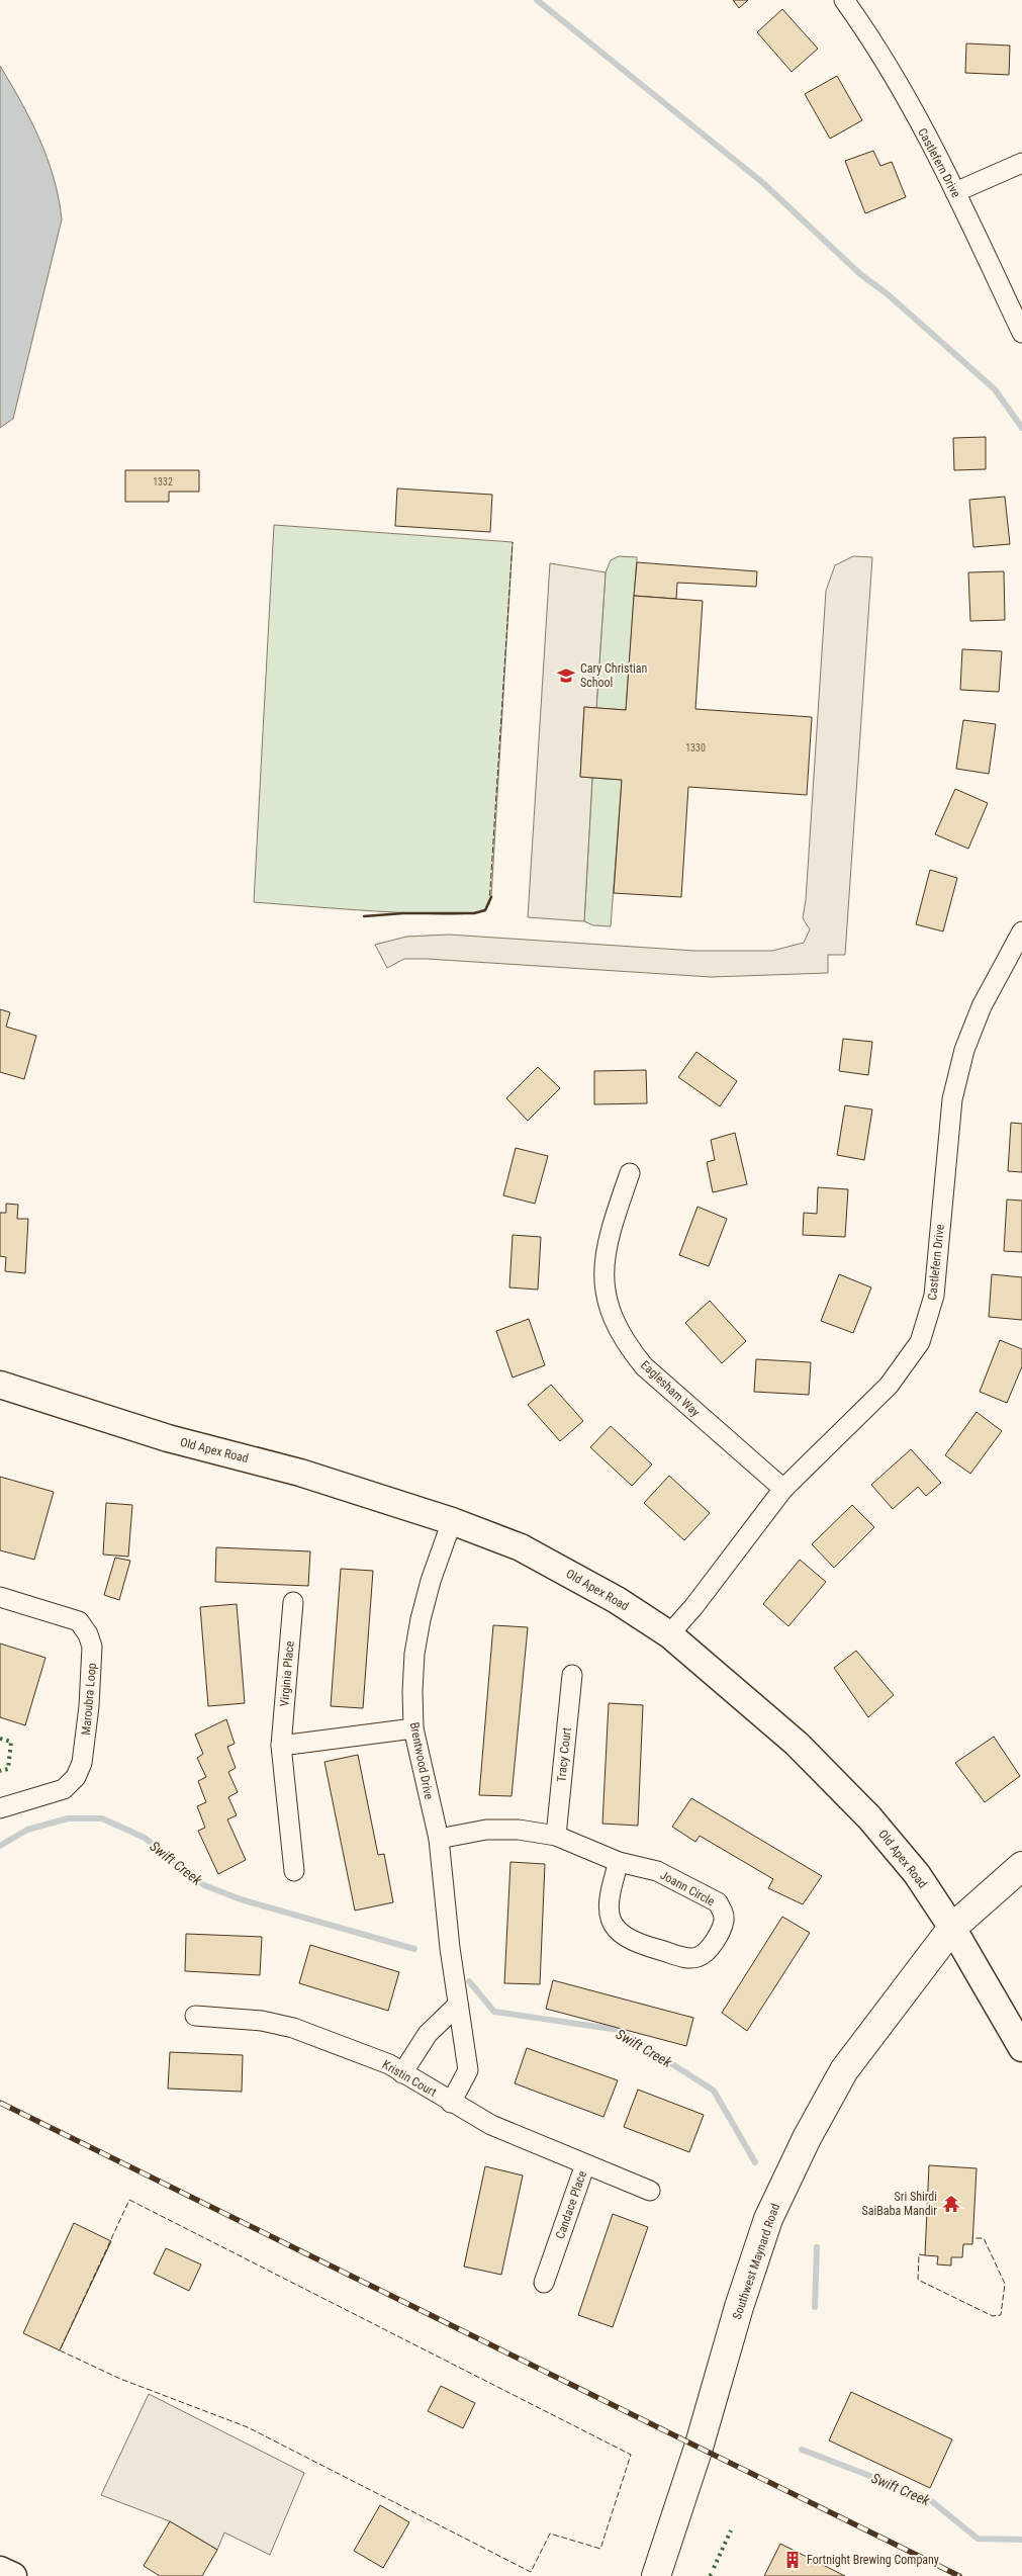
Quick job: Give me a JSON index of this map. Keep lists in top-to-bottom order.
{
  "streets": {
    "main road": ["Old Apex Road", "Southwest Maynard Road"],
    "street": [
      "Castlefern Drive",
      "Eaglesham Way",
      "Virginia Place",
      "Maroubra Loop",
      "Tracy Court",
      "Brentwood Drive",
      "Joann Circle",
      "Kristin Court",
      "Candace Place"
    ]
  },
  "crossings": [
    ["Castlefern Drive", "Eaglesham Way"],
    ["Castlefern Drive", "Old Apex Road"],
    ["Old Apex Road", "Brentwood Drive"],
    ["Old Apex Road", "Southwest Maynard Road"],
    ["Tracy Court", "Joann Circle"],
    ["Brentwood Drive", "Joann Circle"],
    ["Brentwood Drive", "Kristin Court"],
    ["Kristin Court", "Candace Place"]
  ],
  "water": ["Swift Creek"],
  "places": {
    "school or university": ["Cary Christian School"],
    "temple": ["Sri Shirdi SaiBaba Mandir"],
    "building": ["Fortnight Brewing Company"]
  },
  "house_numbers": ["1332", "1330"]
}
